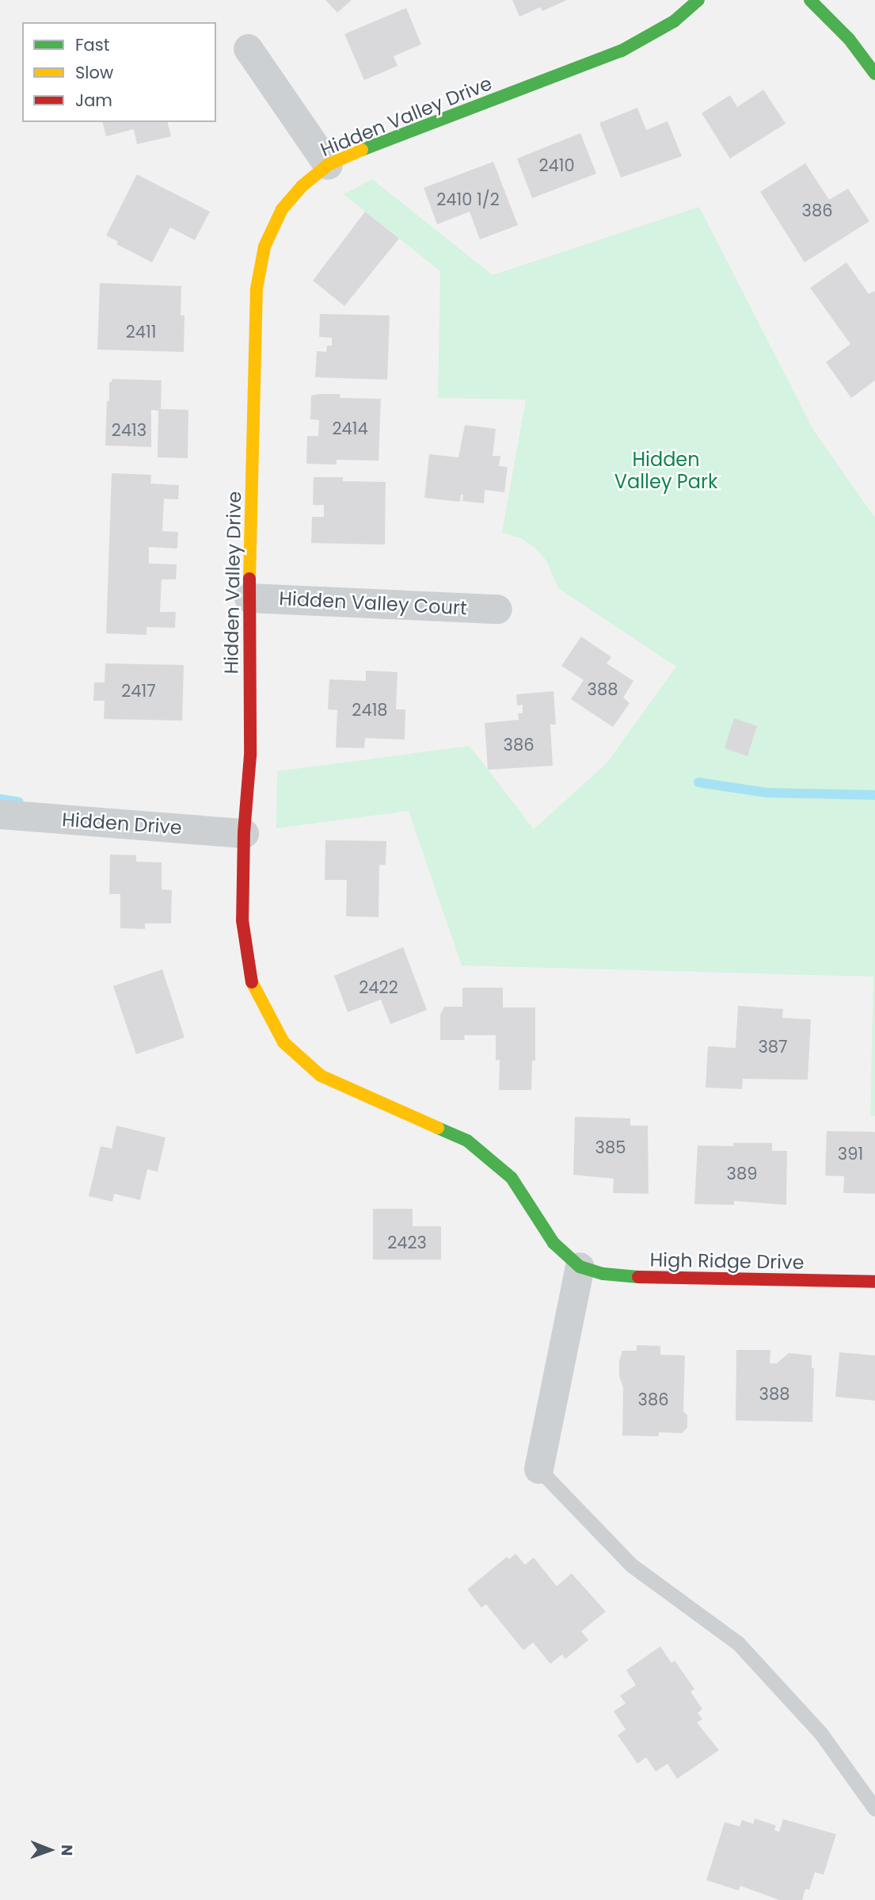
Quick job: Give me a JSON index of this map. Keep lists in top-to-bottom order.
{
  "streets": {
    "street": [
      "Hidden Valley Drive",
      "Hidden Valley Court",
      "Hidden Drive",
      "High Ridge Drive"
    ]
  },
  "crossings": [
    ["Hidden Valley Drive", "Hidden Valley Court"],
    ["Hidden Valley Drive", "Hidden Drive"],
    ["Hidden Valley Drive", "High Ridge Drive"]
  ],
  "parks": ["Hidden Valley Park"],
  "house_numbers": [
    "2410",
    "2410 1/2",
    "386",
    "2411",
    "2414",
    "2413",
    "388",
    "2417",
    "2418",
    "386",
    "2422",
    "387",
    "385",
    "391",
    "389",
    "2423",
    "388",
    "386"
  ],
  "legend": ["Fast", "Slow", "Jam"],
  "north": "right"
}
